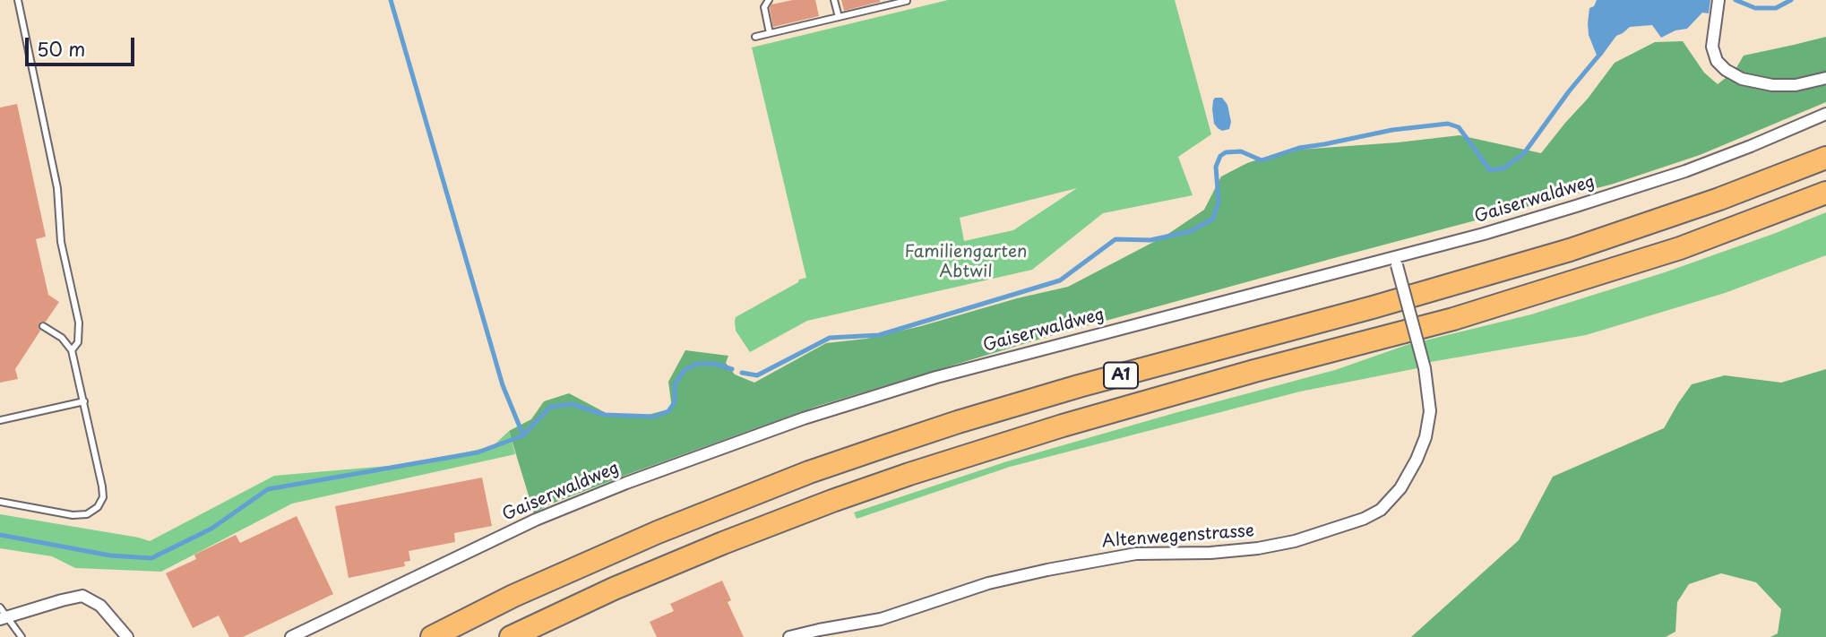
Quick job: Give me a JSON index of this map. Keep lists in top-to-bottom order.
{
  "streets": {
    "highway": ["A1"],
    "street": ["Gaiserwaldweg", "Altenwegenstrasse"]
  },
  "crossings": [
    ["Gaiserwaldweg", "Altenwegenstrasse"]
  ],
  "parks": ["Familiengarten Abtwil"],
  "scale_bar": "50 m"
}
